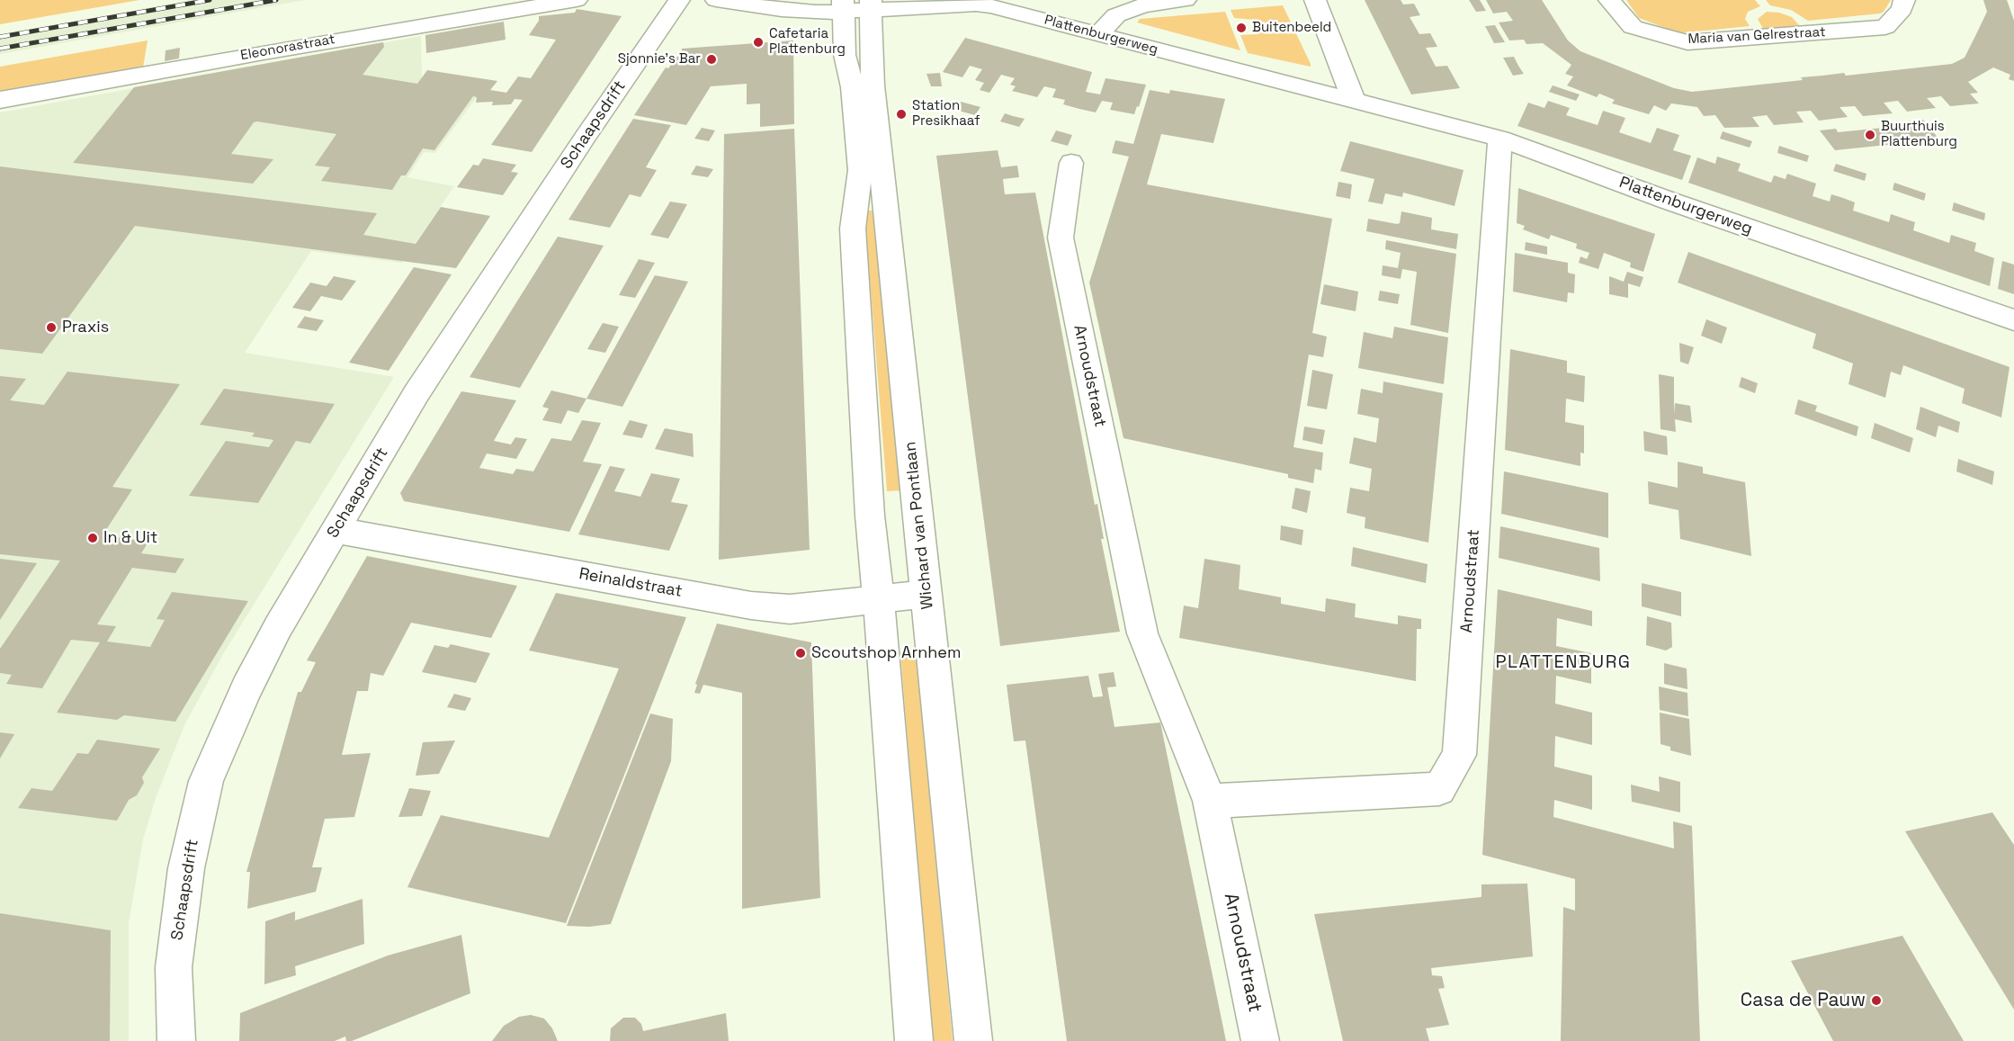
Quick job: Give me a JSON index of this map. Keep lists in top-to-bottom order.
{
  "streets": {
    "street": [
      "Plattenburgerweg",
      "Maria van Gelrestraat",
      "Eleonorastraat",
      "Schaapsdrift",
      "Arnoudstraat",
      "Wichard van Pontlaan",
      "Reinaldstraat"
    ]
  },
  "crossings": [
    ["Plattenburgerweg", "Arnoudstraat"],
    ["Plattenburgerweg", "Wichard van Pontlaan"],
    ["Schaapsdrift", "Reinaldstraat"],
    ["Wichard van Pontlaan", "Reinaldstraat"]
  ],
  "districts": ["PLATTENBURG"],
  "places": [
    "Buitenbeeld",
    "Cafetaria Plattenburg",
    "Sjonnie's Bar",
    "Station Presikhaaf",
    "Buurthuis Plattenburg",
    "Praxis",
    "In & Uit",
    "Scoutshop Arnhem",
    "Casa de Pauw"
  ]
}
